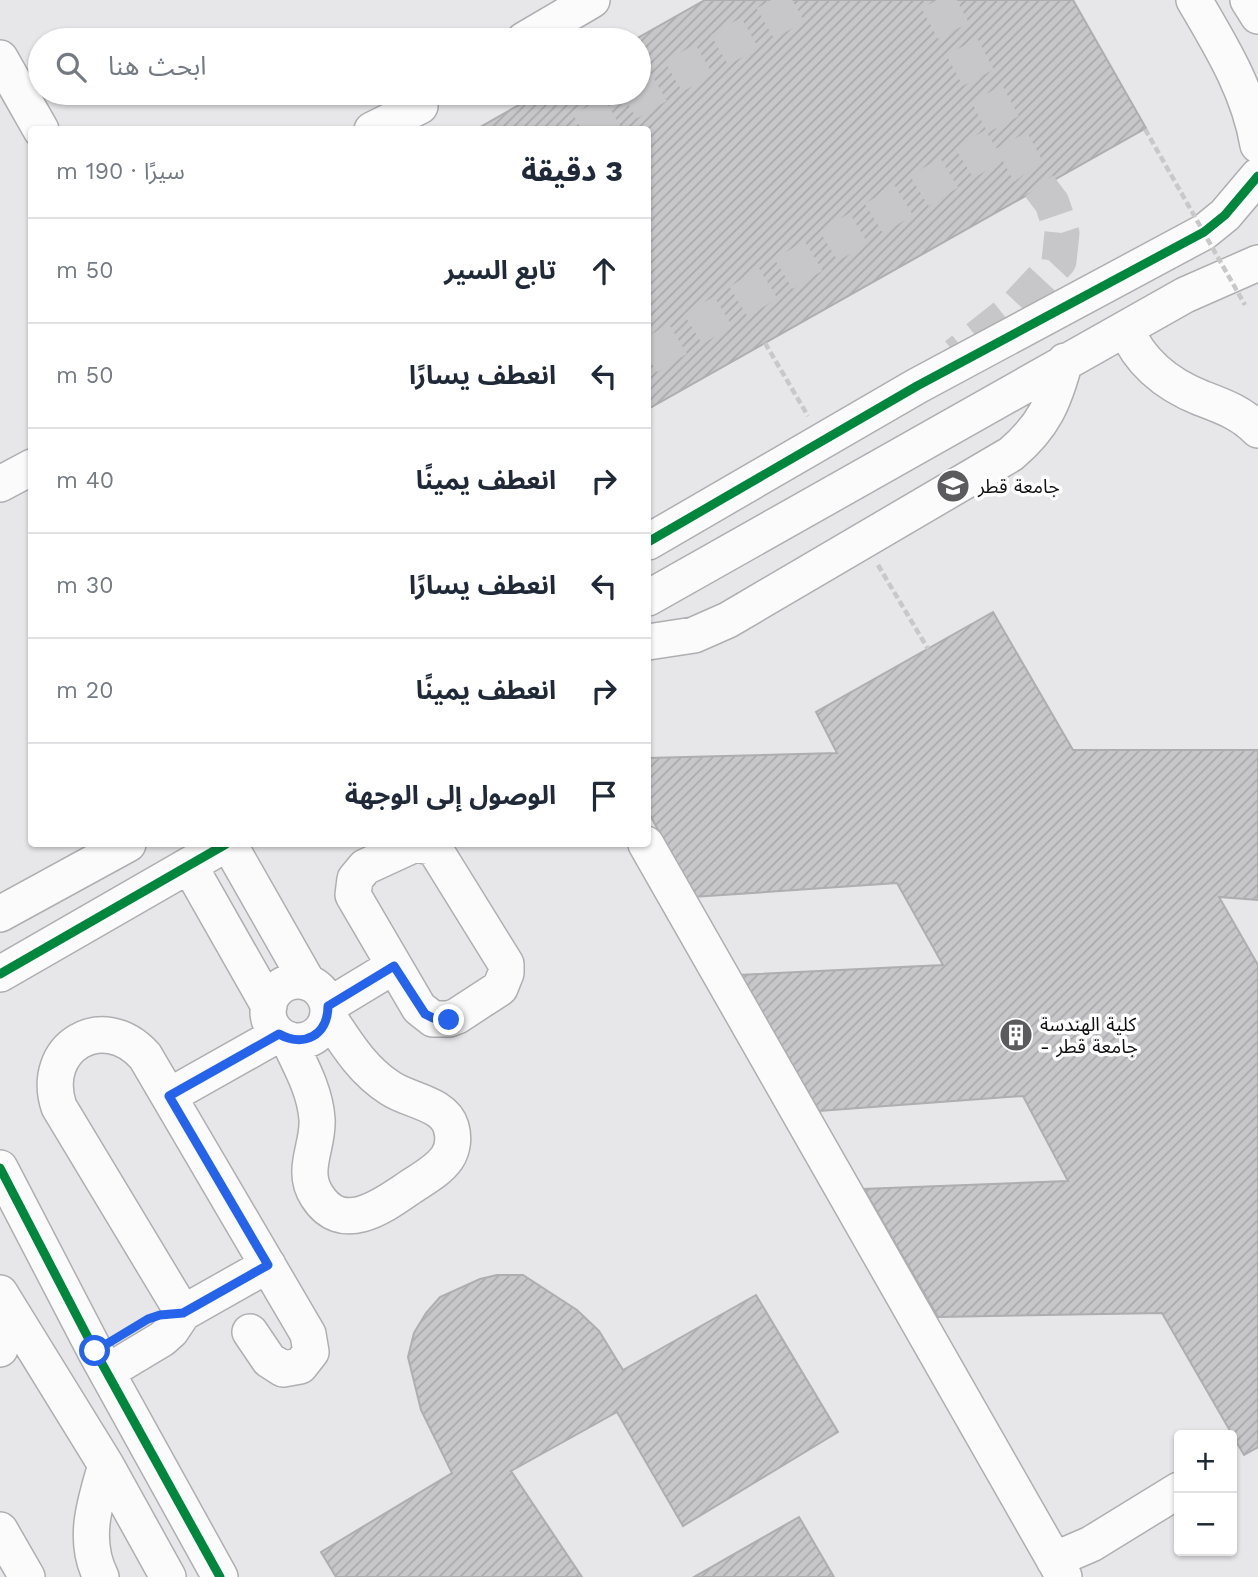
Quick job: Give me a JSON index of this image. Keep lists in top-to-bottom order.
{
  "places": {
    "school or university": ["جامعة قطر"],
    "building": ["كلية الهندسة - جامعة قطر"]
  },
  "page": {
    "search": "ابحث هنا",
    "heading": ["3 دقيقة", "سيرًا · 190 m"],
    "list": [
      ["تابع السير", "50 m"],
      ["انعطف يسارًا", "50 m"],
      ["انعطف يمينًا", "40 m"],
      ["انعطف يسارًا", "30 m"],
      ["انعطف يمينًا", "20 m"],
      "الوصول إلى الوجهة"
    ],
    "map_buttons": ["+", "−"]
  }
}
